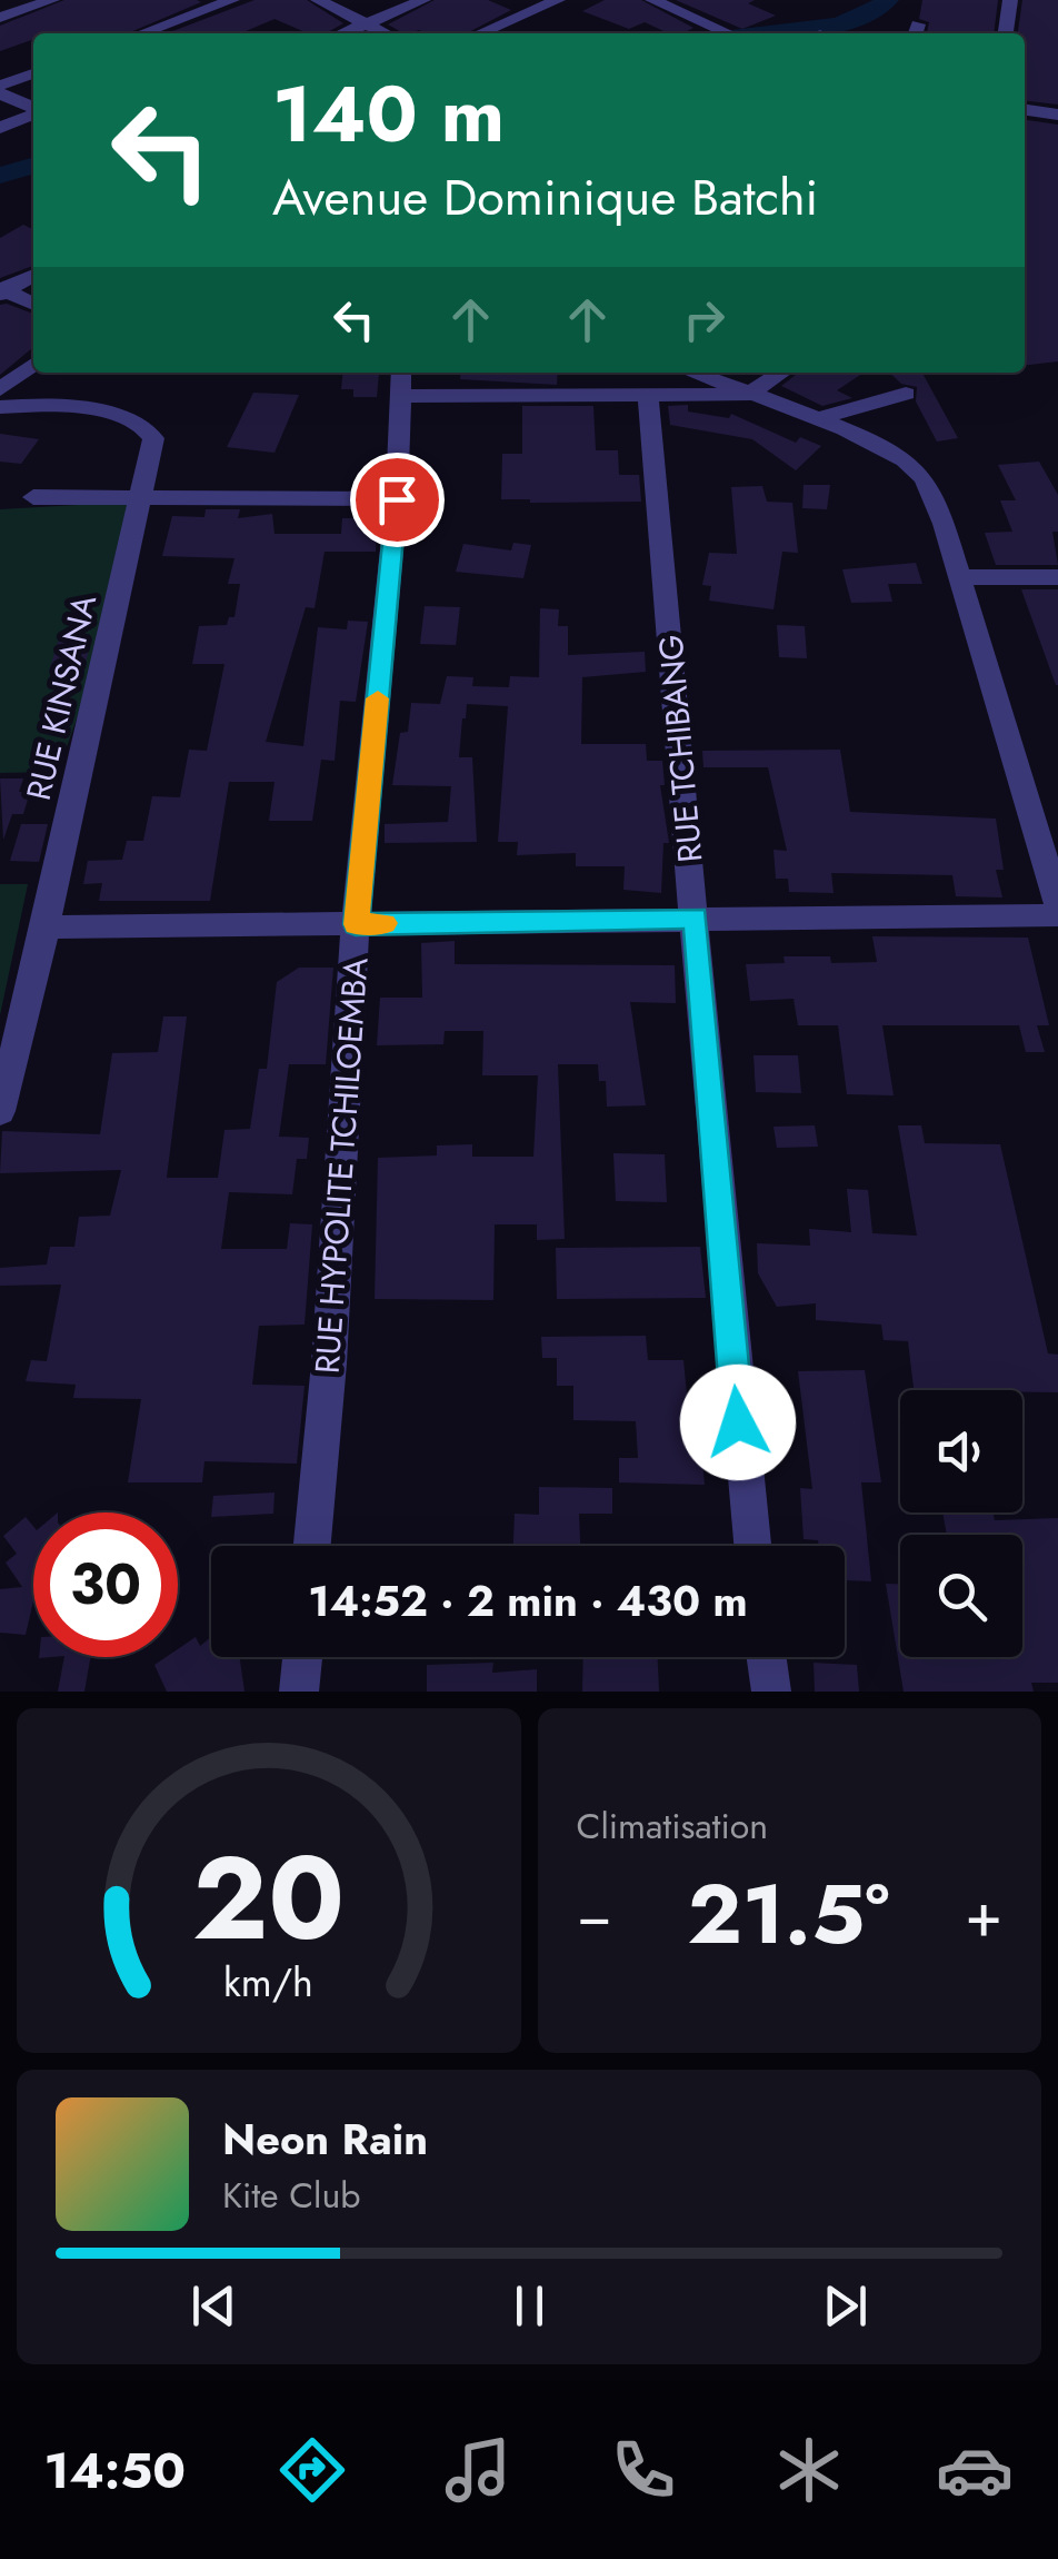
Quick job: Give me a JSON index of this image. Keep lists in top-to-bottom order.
{
  "streets": {
    "street": ["RUE KINSANA", "RUE TCHIBANG", "RUE HYPOLITE TCHILOEMBA"]
  },
  "page": {
    "turn": ["140 m", "Avenue Dominique Batchi"],
    "limit": "30",
    "trip": "14:52 · 2 min · 430 m",
    "tile": "Climatisation",
    "heat": ["−", "21.5°", "+"],
    "song": ["Neon Rain", "Kite Club"],
    "tabs": "14:50",
    "gauge": ["20", "km/h"]
  }
}
